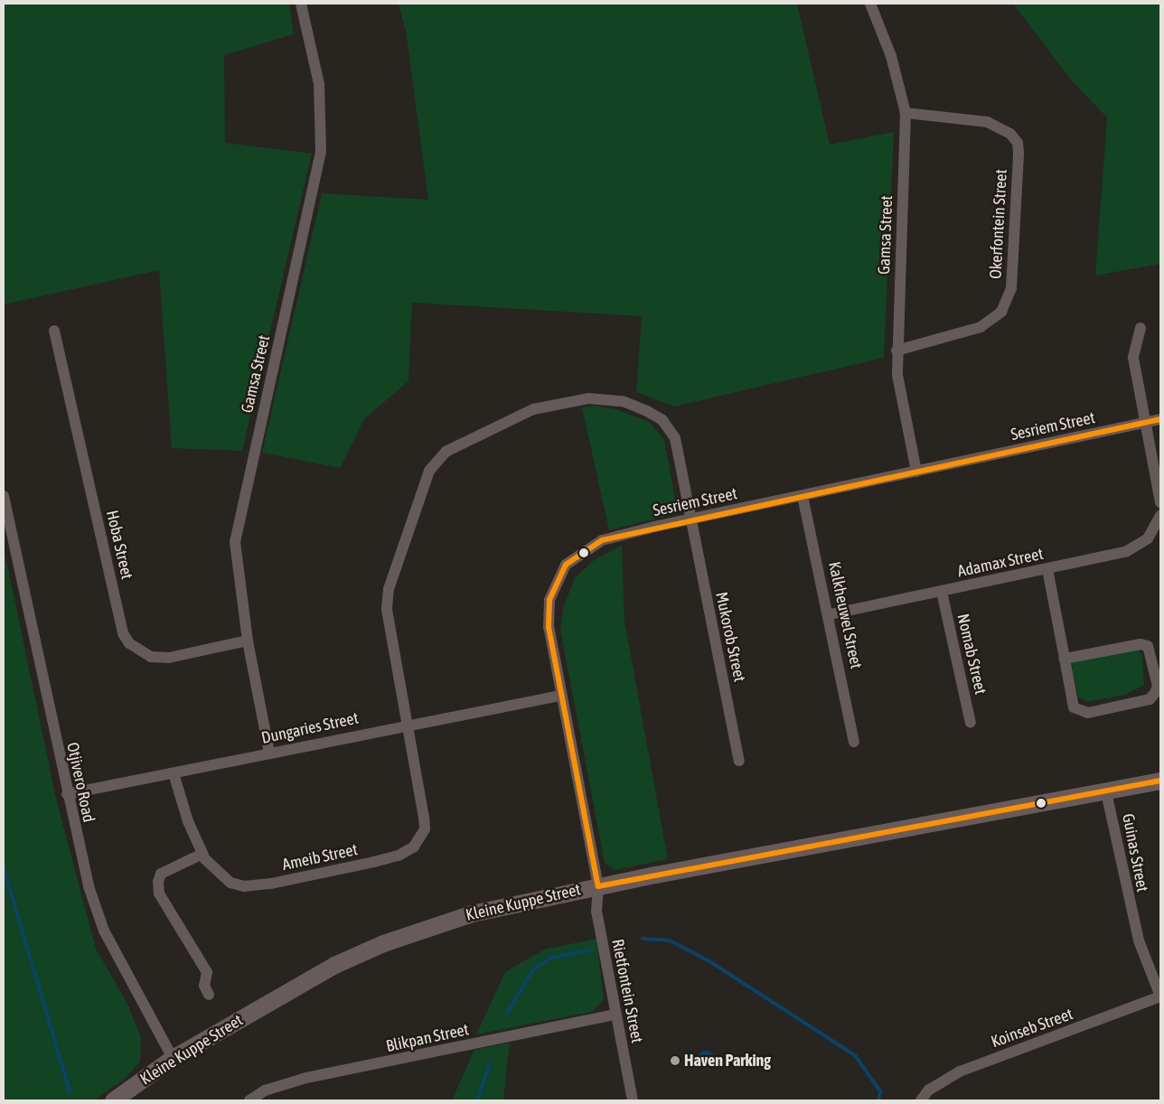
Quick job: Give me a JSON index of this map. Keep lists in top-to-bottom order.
{
  "streets": {
    "street": [
      "Okerfontein Street",
      "Gamsa Street",
      "Sesriem Street",
      "Hoba Street",
      "Adamax Street",
      "Kalkheuwel Street",
      "Mukorob Street",
      "Nomab Street",
      "Dungaries Street",
      "Otjivero Road",
      "Guinas Street",
      "Ameib Street",
      "Kleine Kuppe Street",
      "Rietfontein Street",
      "Koinseb Street",
      "Blikpan Street"
    ]
  },
  "crossings": [
    ["Okerfontein Street", "Gamsa Street"],
    ["Gamsa Street", "Sesriem Street"],
    ["Gamsa Street", "Hoba Street"],
    ["Gamsa Street", "Dungaries Street"],
    ["Sesriem Street", "Kalkheuwel Street"],
    ["Sesriem Street", "Mukorob Street"],
    ["Sesriem Street", "Dungaries Street"],
    ["Sesriem Street", "Kleine Kuppe Street"],
    ["Sesriem Street", "Rietfontein Street"],
    ["Adamax Street", "Kalkheuwel Street"],
    ["Adamax Street", "Nomab Street"],
    ["Mukorob Street", "Dungaries Street"],
    ["Mukorob Street", "Ameib Street"],
    ["Dungaries Street", "Otjivero Road"],
    ["Dungaries Street", "Ameib Street"],
    ["Otjivero Road", "Kleine Kuppe Street"],
    ["Guinas Street", "Kleine Kuppe Street"],
    ["Guinas Street", "Koinseb Street"],
    ["Kleine Kuppe Street", "Rietfontein Street"],
    ["Rietfontein Street", "Blikpan Street"]
  ],
  "places": ["Haven Parking"]
}
